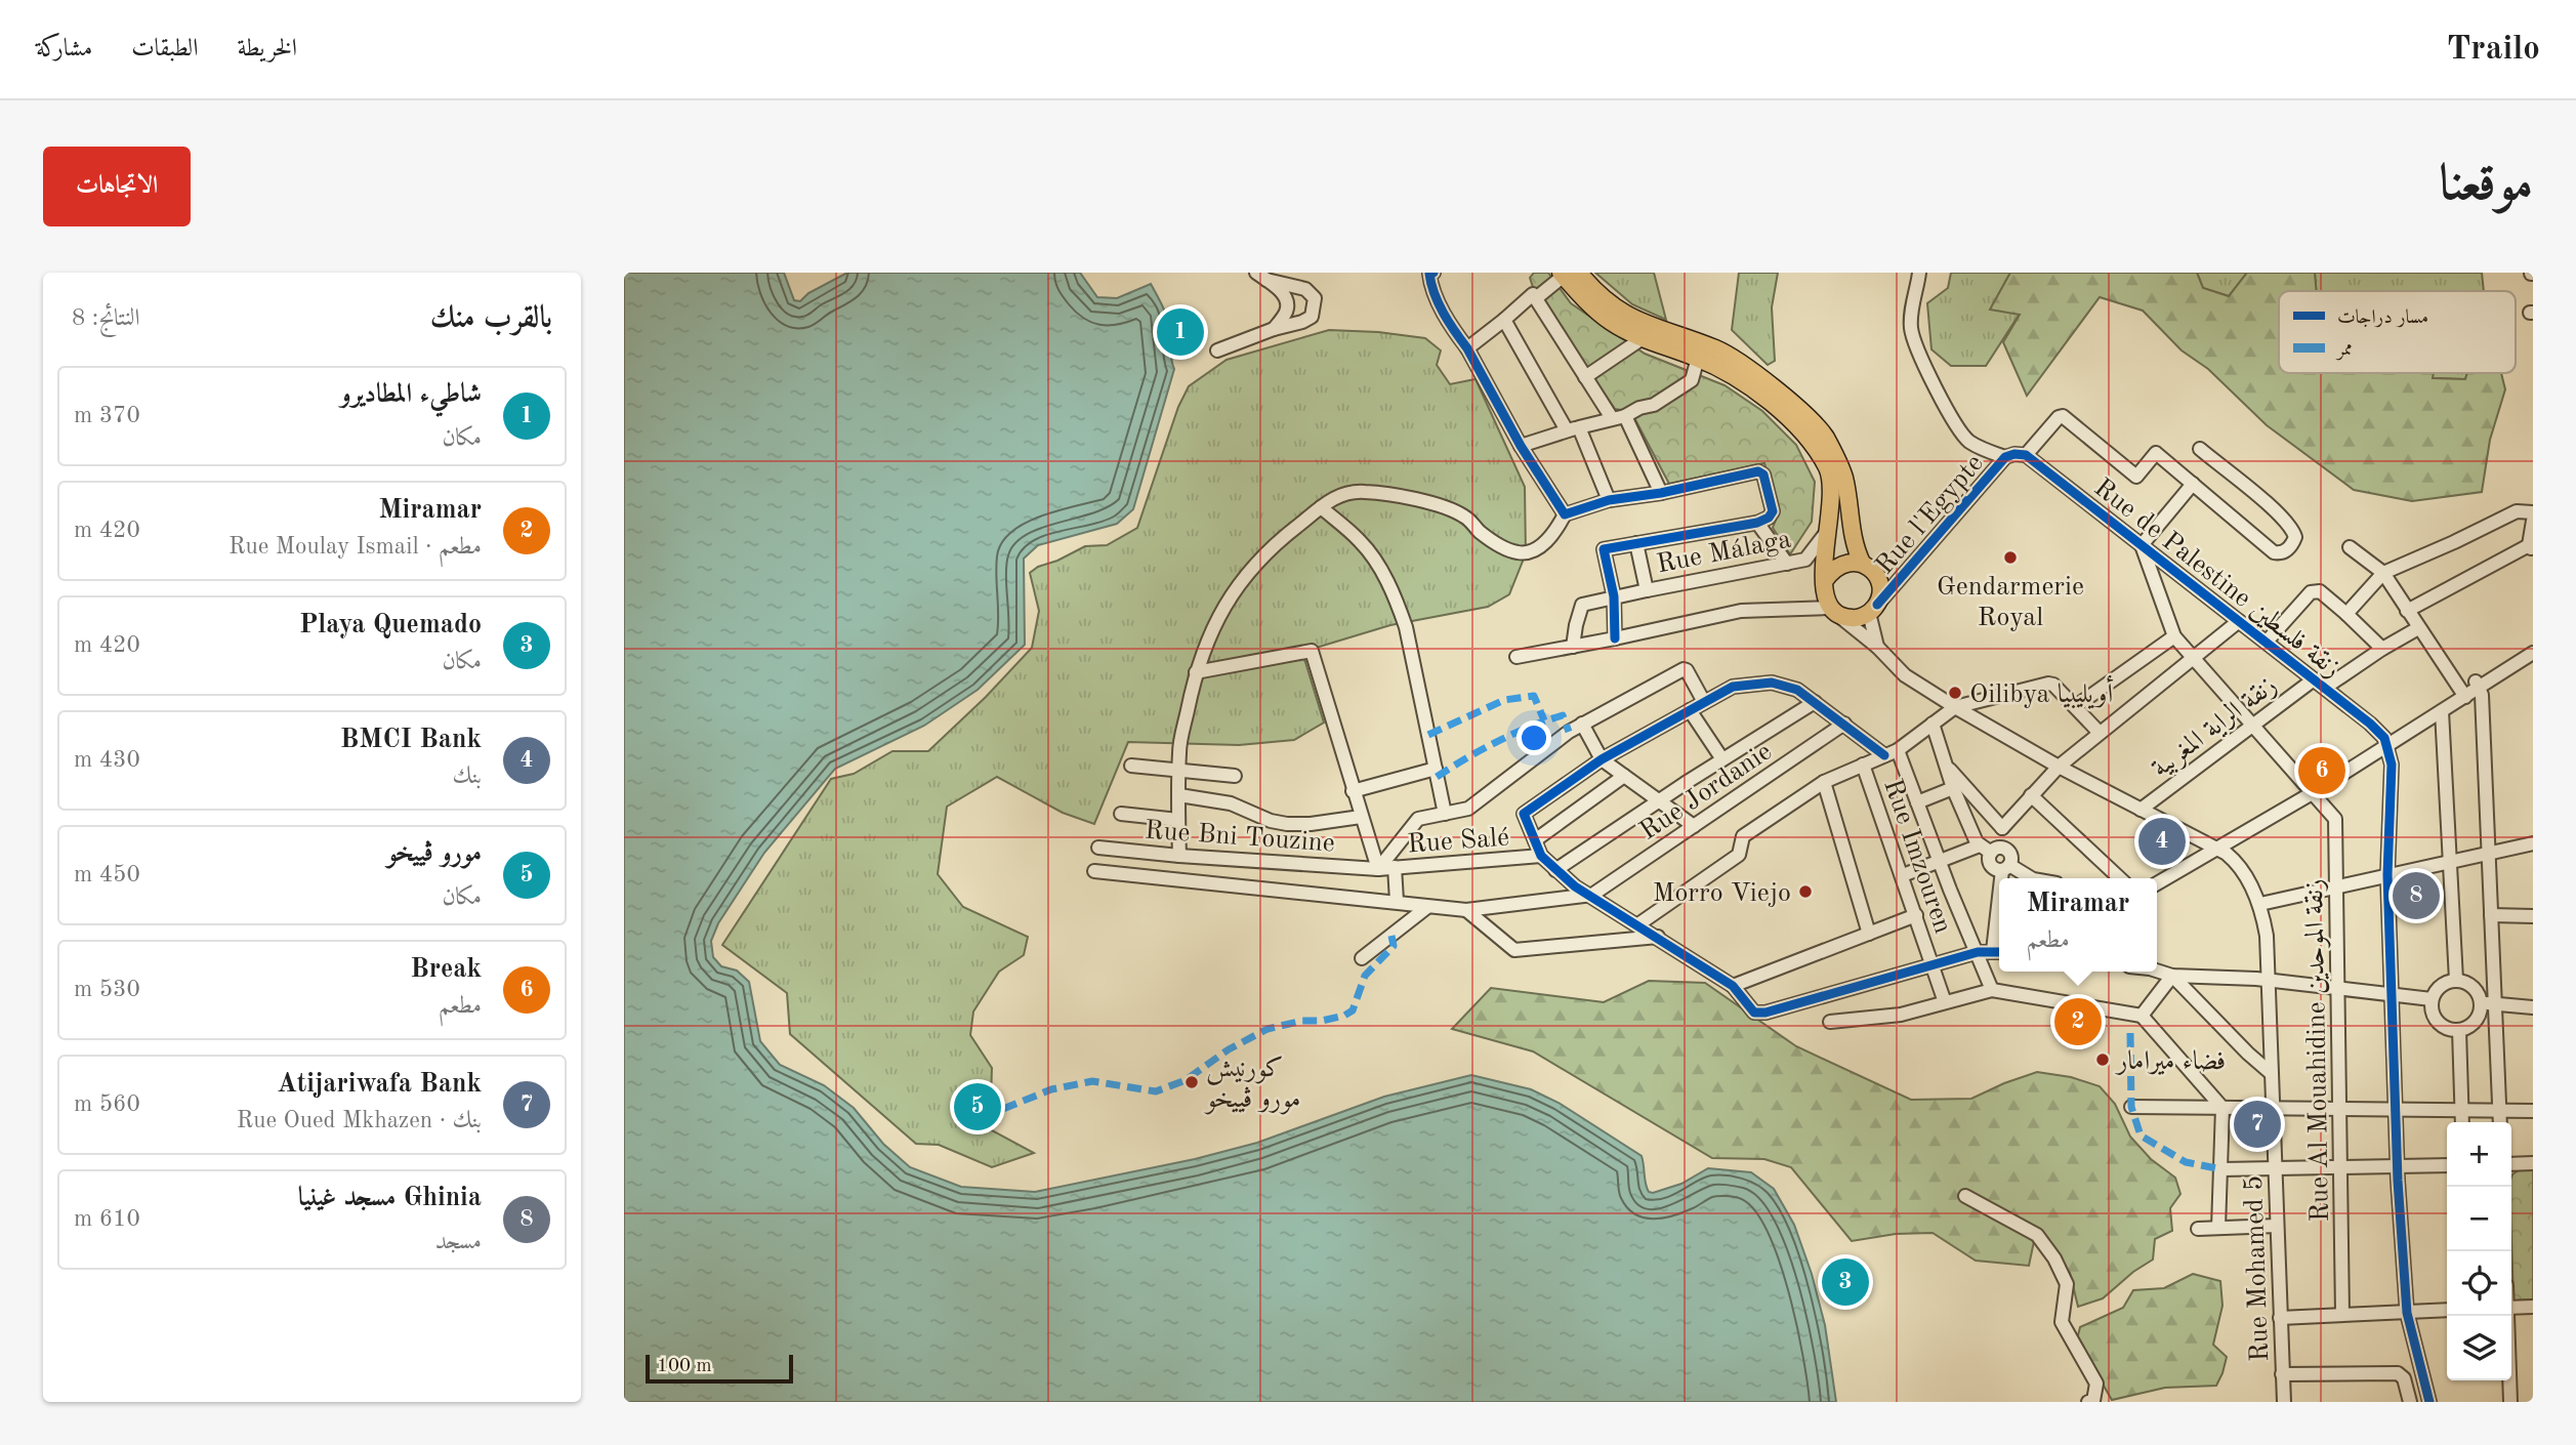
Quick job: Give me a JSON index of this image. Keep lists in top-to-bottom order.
{
  "streets": {
    "street": [
      "Rue l'Egypte",
      "Rue Málaga",
      "Rue de Palestine زنقة فلسطين",
      "زنقة الراية المغربية",
      "Rue Jordanie",
      "Rue Bni Touzine",
      "Rue Salé",
      "Rue Imzouren",
      "Rue Al Mouahidine زنقة الموحدين",
      "Rue Mohamed 5"
    ]
  },
  "crossings": [
    ["Rue l'Egypte", "Rue de Palestine زنقة فلسطين"],
    ["Rue l'Egypte", "Rue Mohamed 5"],
    ["Rue de Palestine زنقة فلسطين", "زنقة الراية المغربية"],
    ["Rue de Palestine زنقة فلسطين", "Rue Al Mouahidine زنقة الموحدين"],
    ["زنقة الراية المغربية", "Rue Al Mouahidine زنقة الموحدين"],
    ["زنقة الراية المغربية", "Rue Mohamed 5"],
    ["Rue Bni Touzine", "Rue Salé"]
  ],
  "places": [
    "Gendarmerie Royal",
    "Oilibya أويليبيا",
    "Morro Viejo",
    "فضاء ميرامار",
    "كورنيش مورو ڤييخو"
  ],
  "legend": ["مسار دراجات", "ممر"],
  "scale_bar": "100 m",
  "page": {
    "header": "Trailo",
    "nav": ["الخريطة", "الطبقات", "مشاركة"],
    "title": "موقعنا",
    "buttons": "الاتجاهات",
    "heading": ["بالقرب منك", "النتائج: 8"],
    "pins": [
      "1",
      "6",
      "4",
      "8",
      "2",
      "5",
      "7",
      "3"
    ],
    "list": [
      {
        "mark": "1",
        "name": "شاطيء المطاديرو",
        "note": "مكان",
        "value": "370 m"
      },
      {
        "mark": "2",
        "name": "Miramar",
        "note": "مطعم · Rue Moulay Ismail",
        "value": "420 m"
      },
      {
        "mark": "3",
        "name": "Playa Quemado",
        "note": "مكان",
        "value": "420 m"
      },
      {
        "mark": "4",
        "name": "BMCI Bank",
        "note": "بنك",
        "value": "430 m"
      },
      {
        "mark": "5",
        "name": "مورو ڤييخو",
        "note": "مكان",
        "value": "450 m"
      },
      {
        "mark": "6",
        "name": "Break",
        "note": "مطعم",
        "value": "530 m"
      },
      {
        "mark": "7",
        "name": "Atijariwafa Bank",
        "note": "بنك · Rue Oued Mkhazen",
        "value": "560 m"
      },
      {
        "mark": "8",
        "name": "Ghinia مسجد غينيا",
        "note": "مسجد",
        "value": "610 m"
      }
    ],
    "popup": ["Miramar", "مطعم"],
    "map_buttons": ["+", "−"],
    "scale": "100 m"
  }
}
